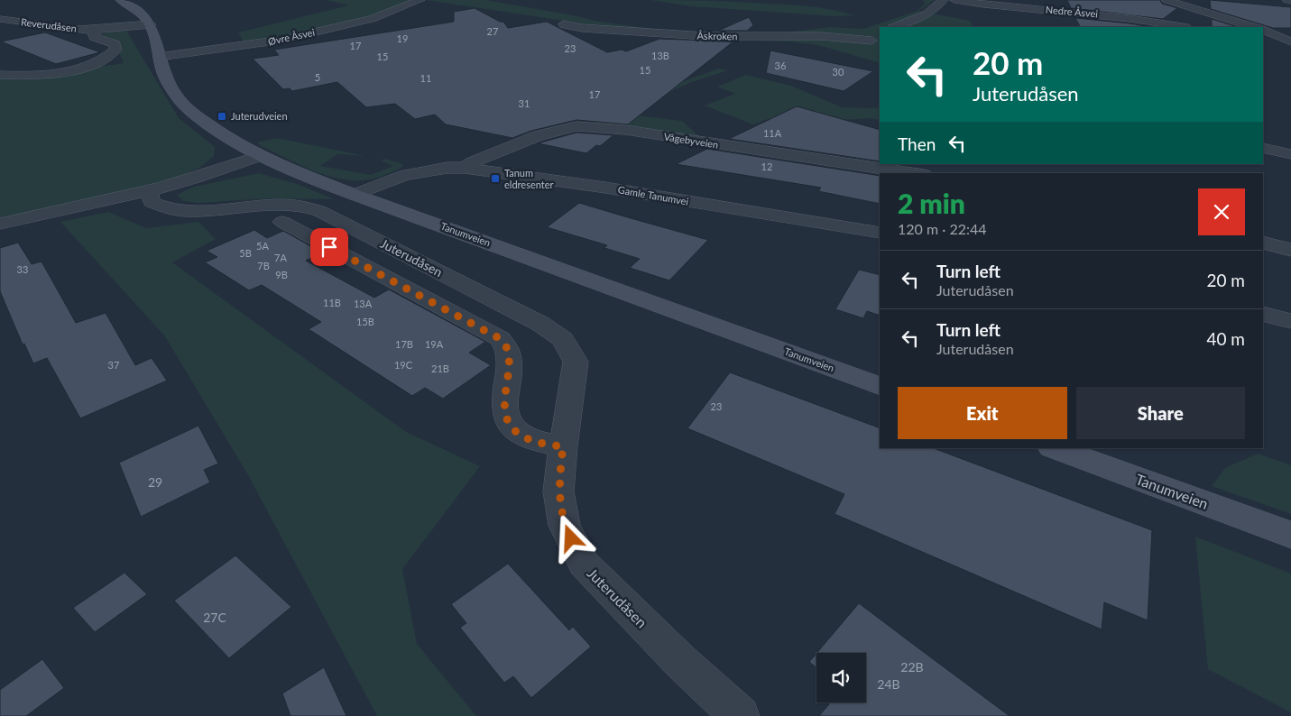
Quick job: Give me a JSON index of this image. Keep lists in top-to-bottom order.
{
  "streets": {
    "main road": ["Tanumveien"],
    "street": [
      "Nedre Åsvei",
      "Reverudåsen",
      "Åskroken",
      "Øvre Åsvei",
      "Vågebyveien",
      "Gamle Tanumvei",
      "Juterudåsen"
    ]
  },
  "crossings": [
    ["Reverudåsen", "Tanumveien"],
    ["Øvre Åsvei", "Tanumveien"],
    ["Vågebyveien", "Gamle Tanumvei"],
    ["Gamle Tanumvei", "Tanumveien"]
  ],
  "places": {
    "transit": ["Juterudveien", "Tanum eldresenter"]
  },
  "house_numbers": [
    "27",
    "19",
    "17",
    "23",
    "13B",
    "15",
    "36",
    "15",
    "30",
    "5",
    "11",
    "17",
    "31",
    "11A",
    "12",
    "5A",
    "5B",
    "7A",
    "7B",
    "33",
    "9B",
    "11B",
    "13A",
    "15B",
    "17B",
    "19A",
    "37",
    "19C",
    "21B",
    "23",
    "29",
    "27C",
    "22B",
    "24B"
  ],
  "page": {
    "turn": ["20 m", "Juterudåsen"],
    "then": "Then",
    "heading": ["2 min", "120 m · 22:44"],
    "list": [
      {
        "name": "Turn left",
        "note": "Juterudåsen",
        "value": "20 m"
      },
      {
        "name": "Turn left",
        "note": "Juterudåsen",
        "value": "40 m"
      }
    ],
    "buttons": ["Exit", "Share"]
  }
}
